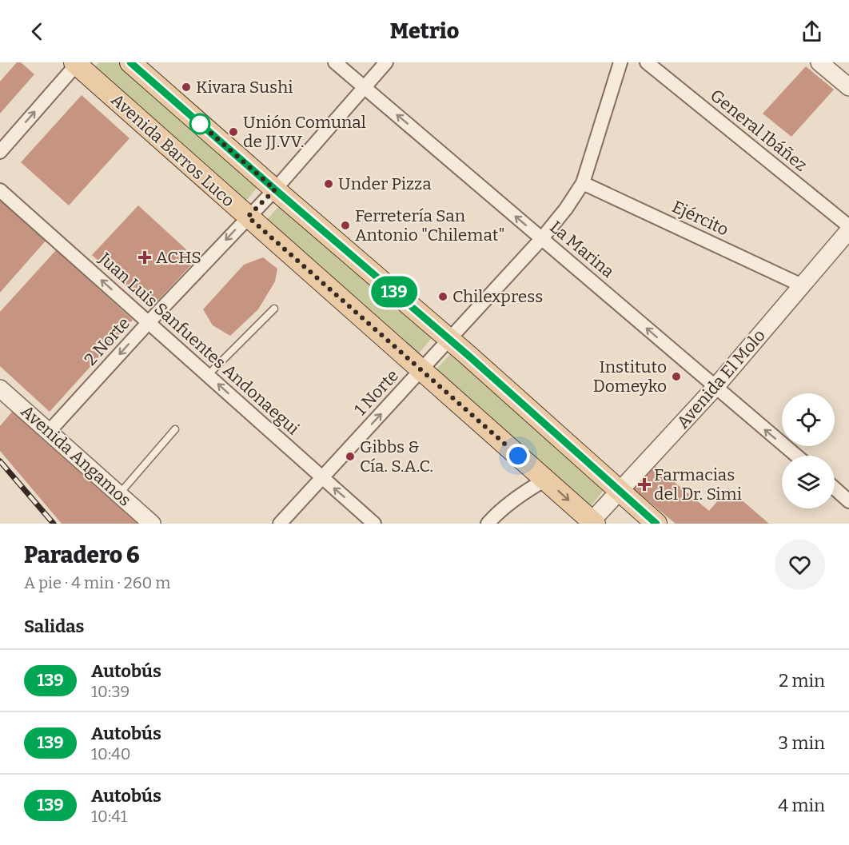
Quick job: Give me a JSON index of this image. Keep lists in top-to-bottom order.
{
  "streets": {
    "main road": ["Avenida Barros Luco"],
    "street": [
      "General Ibáñez",
      "Ejército",
      "La Marina",
      "2 Norte",
      "Juan Luis Sanfuentes Andonaegui",
      "Avenida El Molo",
      "1 Norte",
      "Avenida Angamos"
    ]
  },
  "crossings": [
    ["Avenida Barros Luco", "2 Norte"],
    ["Avenida Barros Luco", "Avenida El Molo"],
    ["Avenida Barros Luco", "1 Norte"],
    ["Ejército", "Avenida El Molo"],
    ["Ejército", "1 Norte"],
    ["La Marina", "2 Norte"],
    ["La Marina", "Avenida El Molo"],
    ["La Marina", "1 Norte"],
    ["2 Norte", "Juan Luis Sanfuentes Andonaegui"],
    ["2 Norte", "Avenida Angamos"],
    ["Juan Luis Sanfuentes Andonaegui", "1 Norte"]
  ],
  "one_way": ["La Marina", "2 Norte", "Juan Luis Sanfuentes Andonaegui"],
  "places": {
    "other": [
      "Kivara Sushi",
      "Unión Comunal de JJ.VV.",
      "Under Pizza",
      "Ferretería San Antonio \"Chilemat\"",
      "Chilexpress",
      "Instituto Domeyko",
      "Gibbs & Cía. S.A.C."
    ],
    "health": ["ACHS", "Farmacias del Dr. Simi"]
  },
  "lines": ["bus line 139"],
  "page": {
    "header": "Metrio",
    "on_map": "139",
    "heading": [
      ["Paradero 6", "A pie · 4 min · 260 m"],
      "Salidas"
    ],
    "list": [
      {
        "mark": "139",
        "name": "Autobús",
        "note": "10:39",
        "value": "2 min"
      },
      {
        "mark": "139",
        "name": "Autobús",
        "note": "10:40",
        "value": "3 min"
      },
      {
        "mark": "139",
        "name": "Autobús",
        "note": "10:41",
        "value": "4 min"
      }
    ]
  }
}
